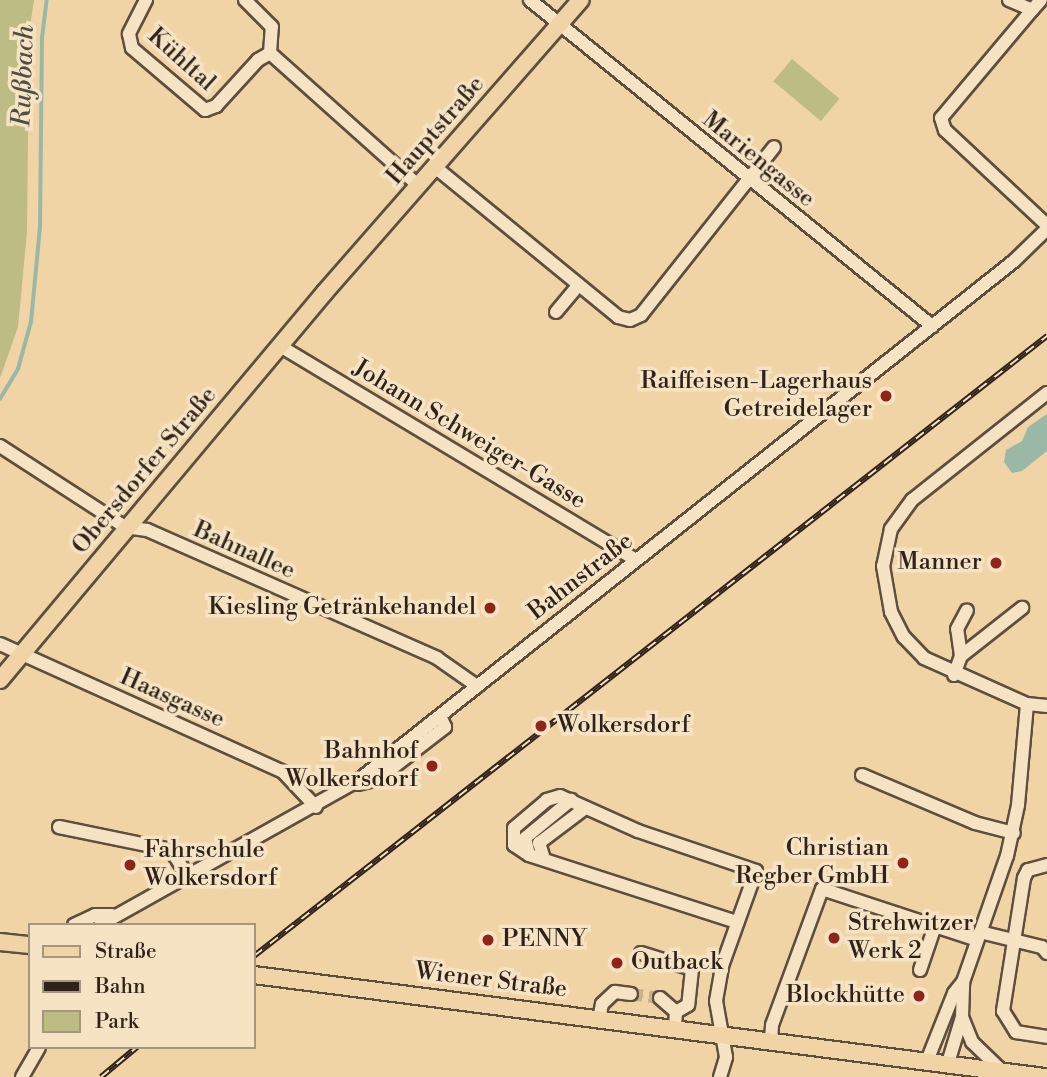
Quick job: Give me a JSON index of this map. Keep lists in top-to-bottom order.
{
  "streets": {
    "main road": ["Hauptstraße", "Obersdorfer Straße", "Wiener Straße"],
    "street": [
      "Kühltal",
      "Mariengasse",
      "Johann Schweiger-Gasse",
      "Bahnallee",
      "Bahnstraße",
      "Haasgasse"
    ]
  },
  "crossings": [
    ["Hauptstraße", "Mariengasse"],
    ["Hauptstraße", "Obersdorfer Straße"],
    ["Mariengasse", "Bahnstraße"],
    ["Johann Schweiger-Gasse", "Obersdorfer Straße"],
    ["Johann Schweiger-Gasse", "Bahnstraße"],
    ["Obersdorfer Straße", "Bahnallee"],
    ["Obersdorfer Straße", "Haasgasse"],
    ["Bahnallee", "Bahnstraße"],
    ["Bahnstraße", "Haasgasse"]
  ],
  "water": ["Rußbach"],
  "places": [
    "Raiffeisen-Lagerhaus Getreidelager",
    "Manner",
    "Kiesling Getränkehandel",
    "Wolkersdorf",
    "Bahnhof Wolkersdorf",
    "Christian Regber GmbH",
    "Fahrschule Wolkersdorf",
    "Strehwitzer Werk 2",
    "PENNY",
    "Outback",
    "Blockhütte"
  ],
  "legend": ["Straße", "Bahn", "Park"]
}
